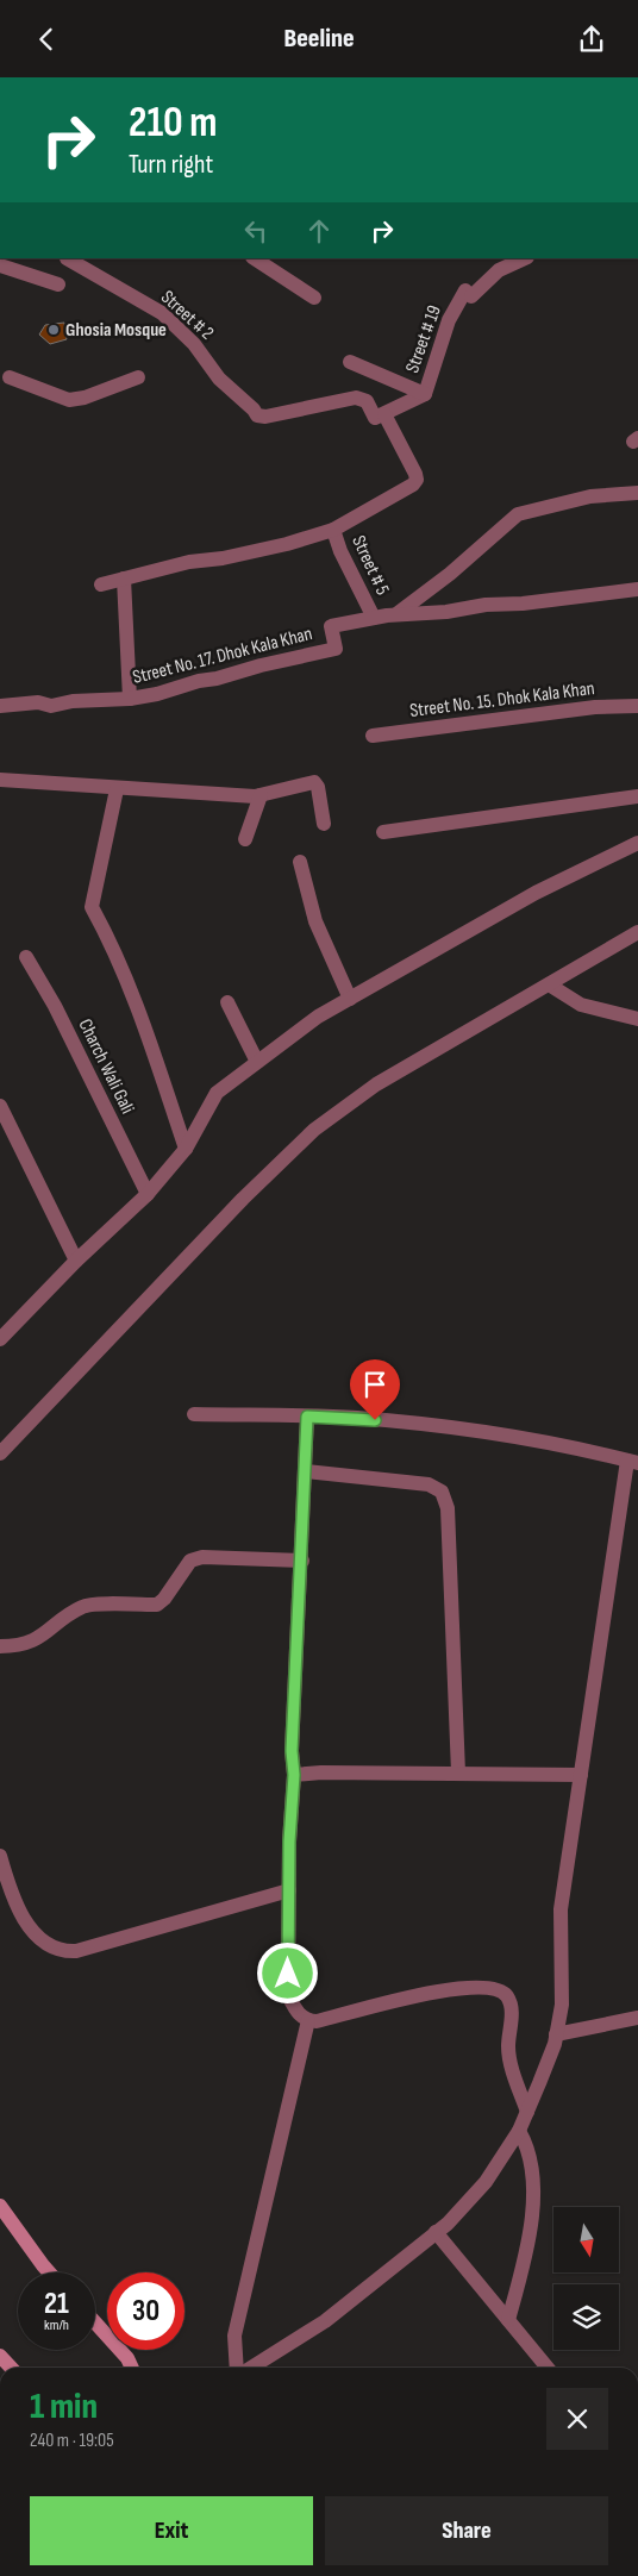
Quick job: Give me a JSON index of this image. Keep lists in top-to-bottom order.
{
  "streets": {
    "street": [
      "Street # 2",
      "Street # 19",
      "Street # 5",
      "Street No. 17. Dhok Kala Khan",
      "Street No. 15. Dhok Kala Khan",
      "Charch Wali Gali"
    ]
  },
  "crossings": [
    ["Street # 2", "Street # 19"],
    ["Street # 5", "Street No. 17. Dhok Kala Khan"]
  ],
  "places": ["Ghosia Mosque"],
  "north": "bottom",
  "page": {
    "header": "Beeline",
    "turn": ["210 m", "Turn right"],
    "speed": "21 km/h",
    "limit": "30",
    "heading": ["1 min", "240 m · 19:05"],
    "buttons": ["Exit", "Share"]
  }
}
